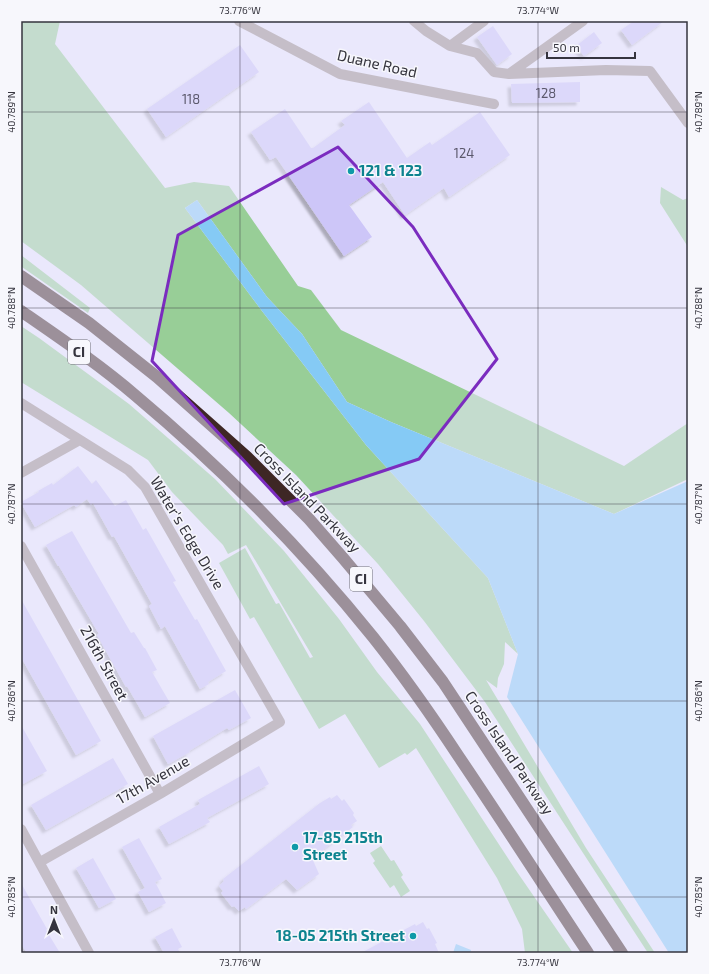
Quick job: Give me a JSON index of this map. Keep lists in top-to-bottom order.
{
  "streets": {
    "highway": ["CI", "Cross Island Parkway"],
    "street": [
      "Duane Road",
      "Water's Edge Drive",
      "216th Street",
      "17th Avenue"
    ]
  },
  "crossings": [
    ["Water's Edge Drive", "17th Avenue"],
    ["216th Street", "17th Avenue"]
  ],
  "places": ["121 & 123", "17-85 215th Street", "18-05 215th Street"],
  "house_numbers": ["128", "118", "124"],
  "scale_bar": "50 m",
  "north": "top",
  "coordinates": [
    "73.776°W",
    "73.774°W",
    "40.789°N",
    "40.788°N",
    "40.787°N",
    "40.786°N",
    "40.785°N"
  ]
}
